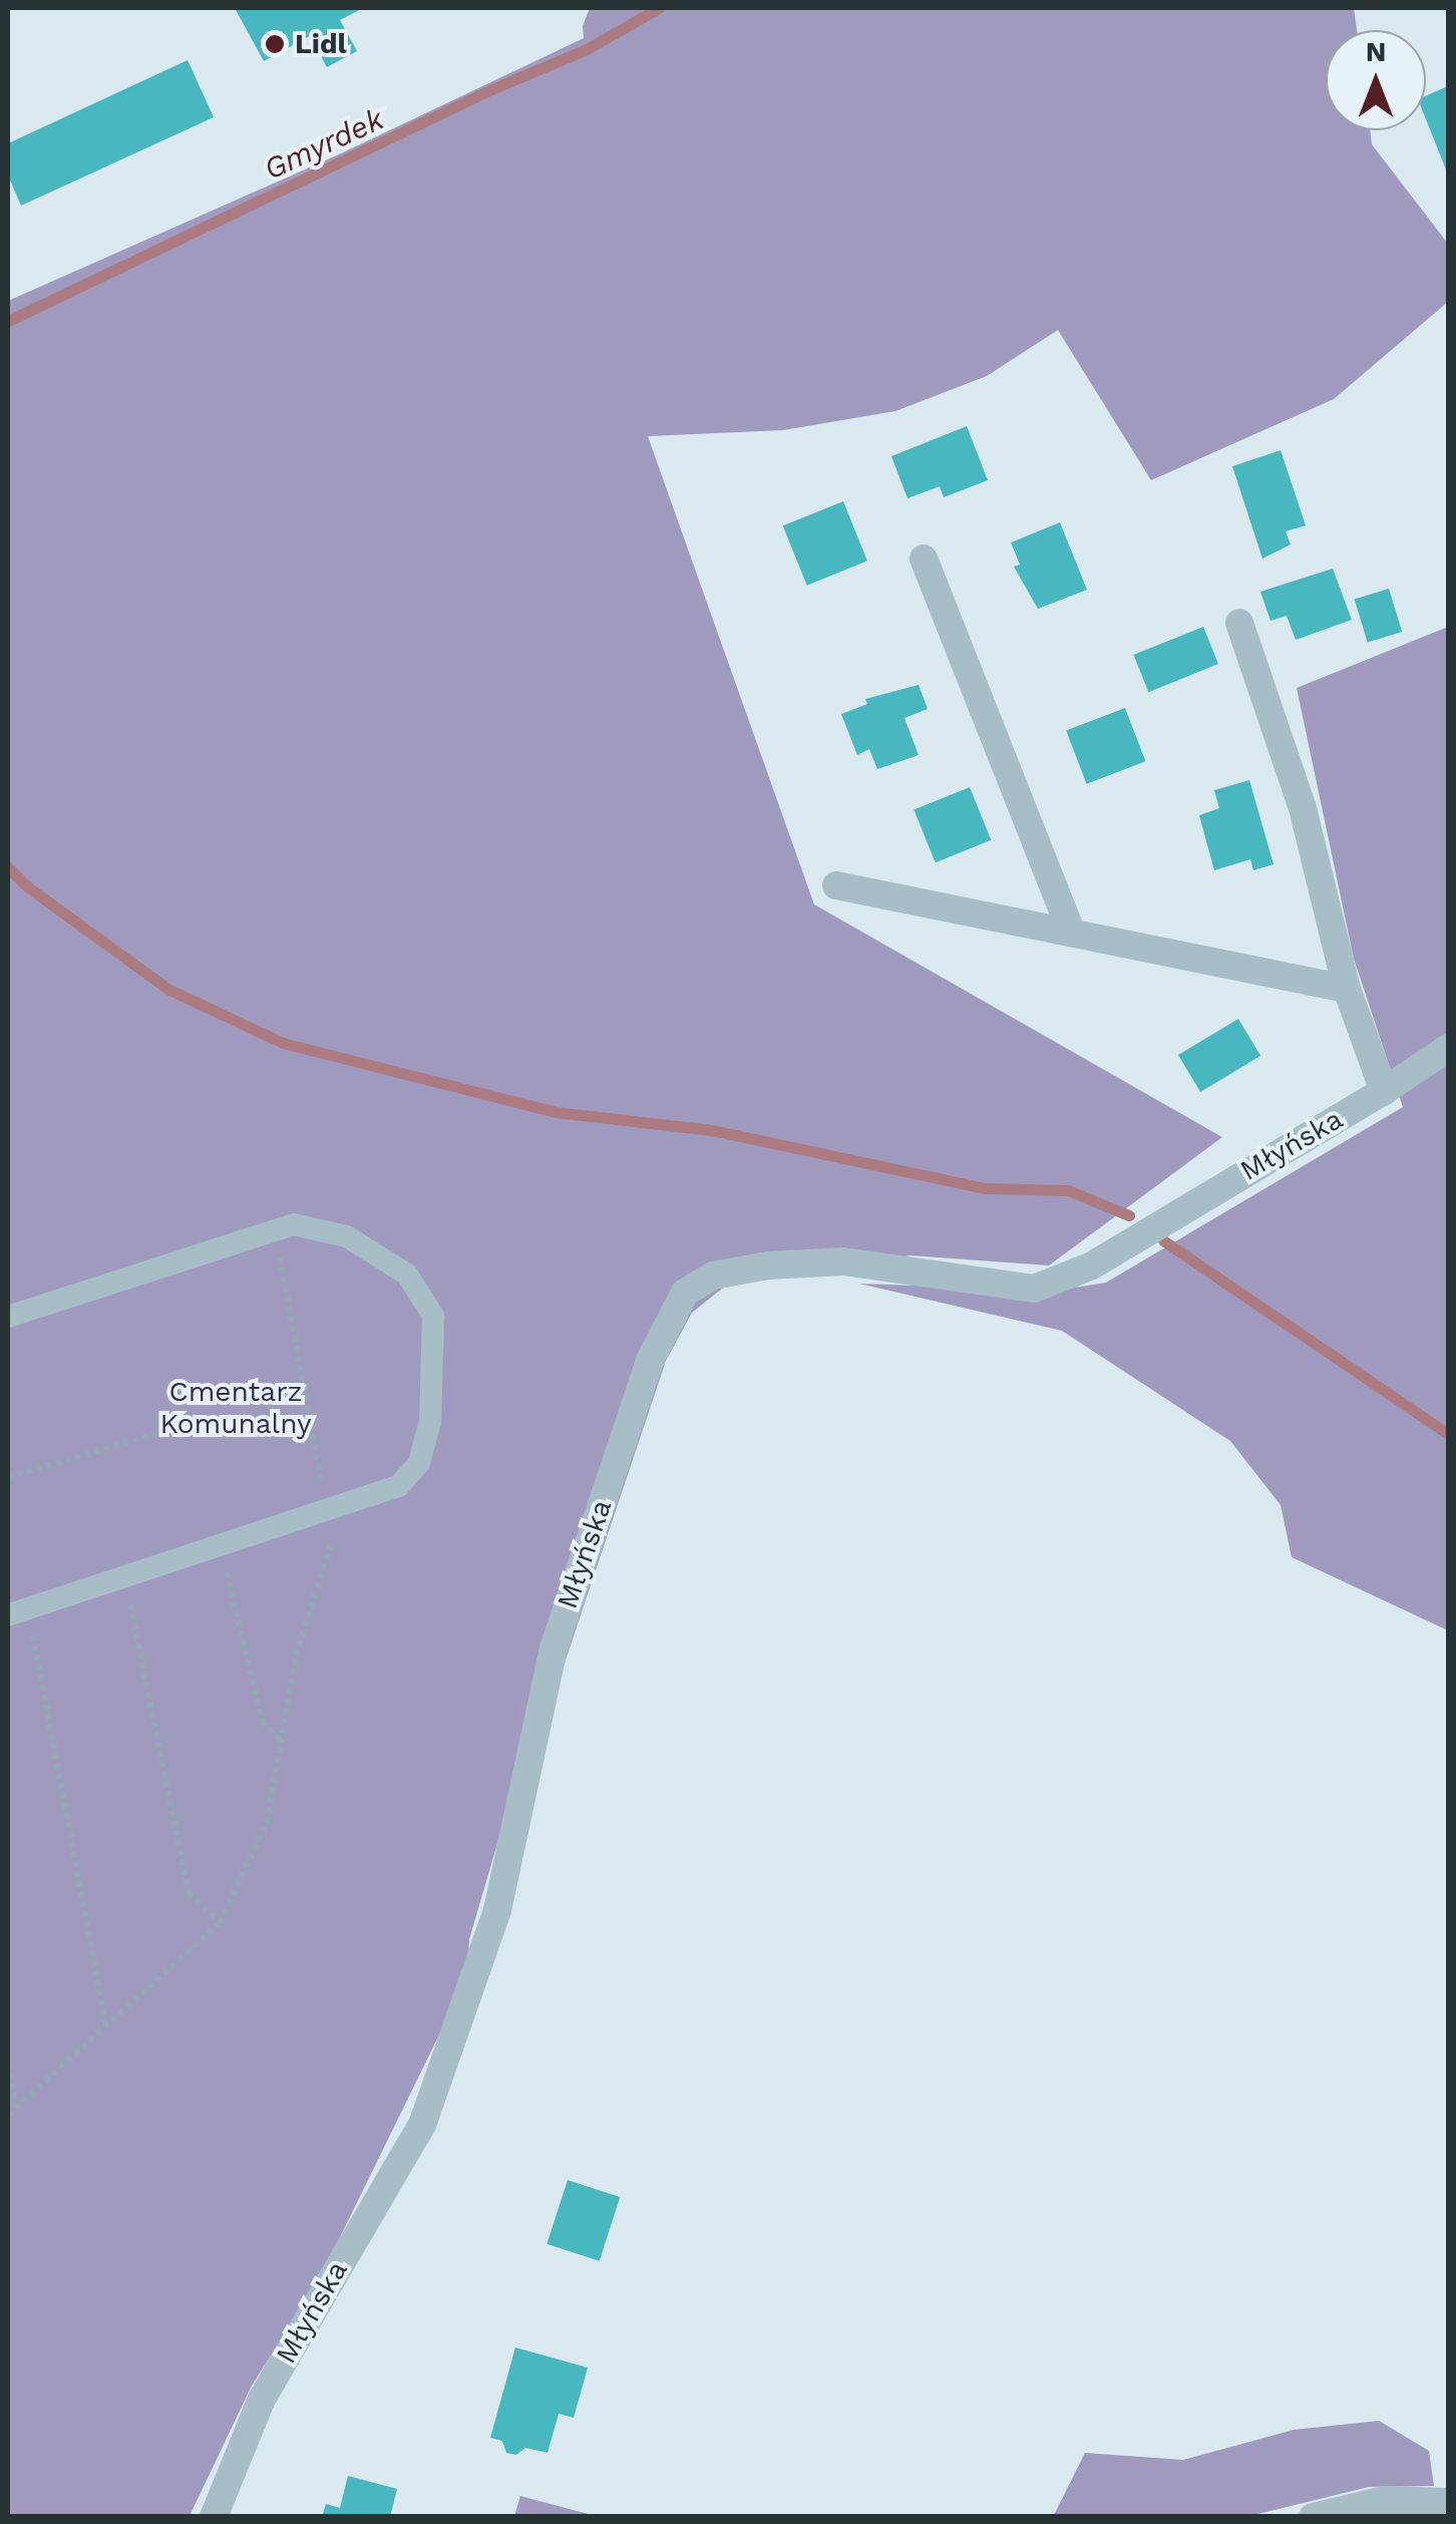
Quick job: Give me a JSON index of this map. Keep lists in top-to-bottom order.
{
  "streets": {
    "street": ["Młyńska"]
  },
  "water": ["Gmyrdek"],
  "parks": ["Cmentarz Komunalny"],
  "places": ["Lidl"],
  "north": "top"
}
